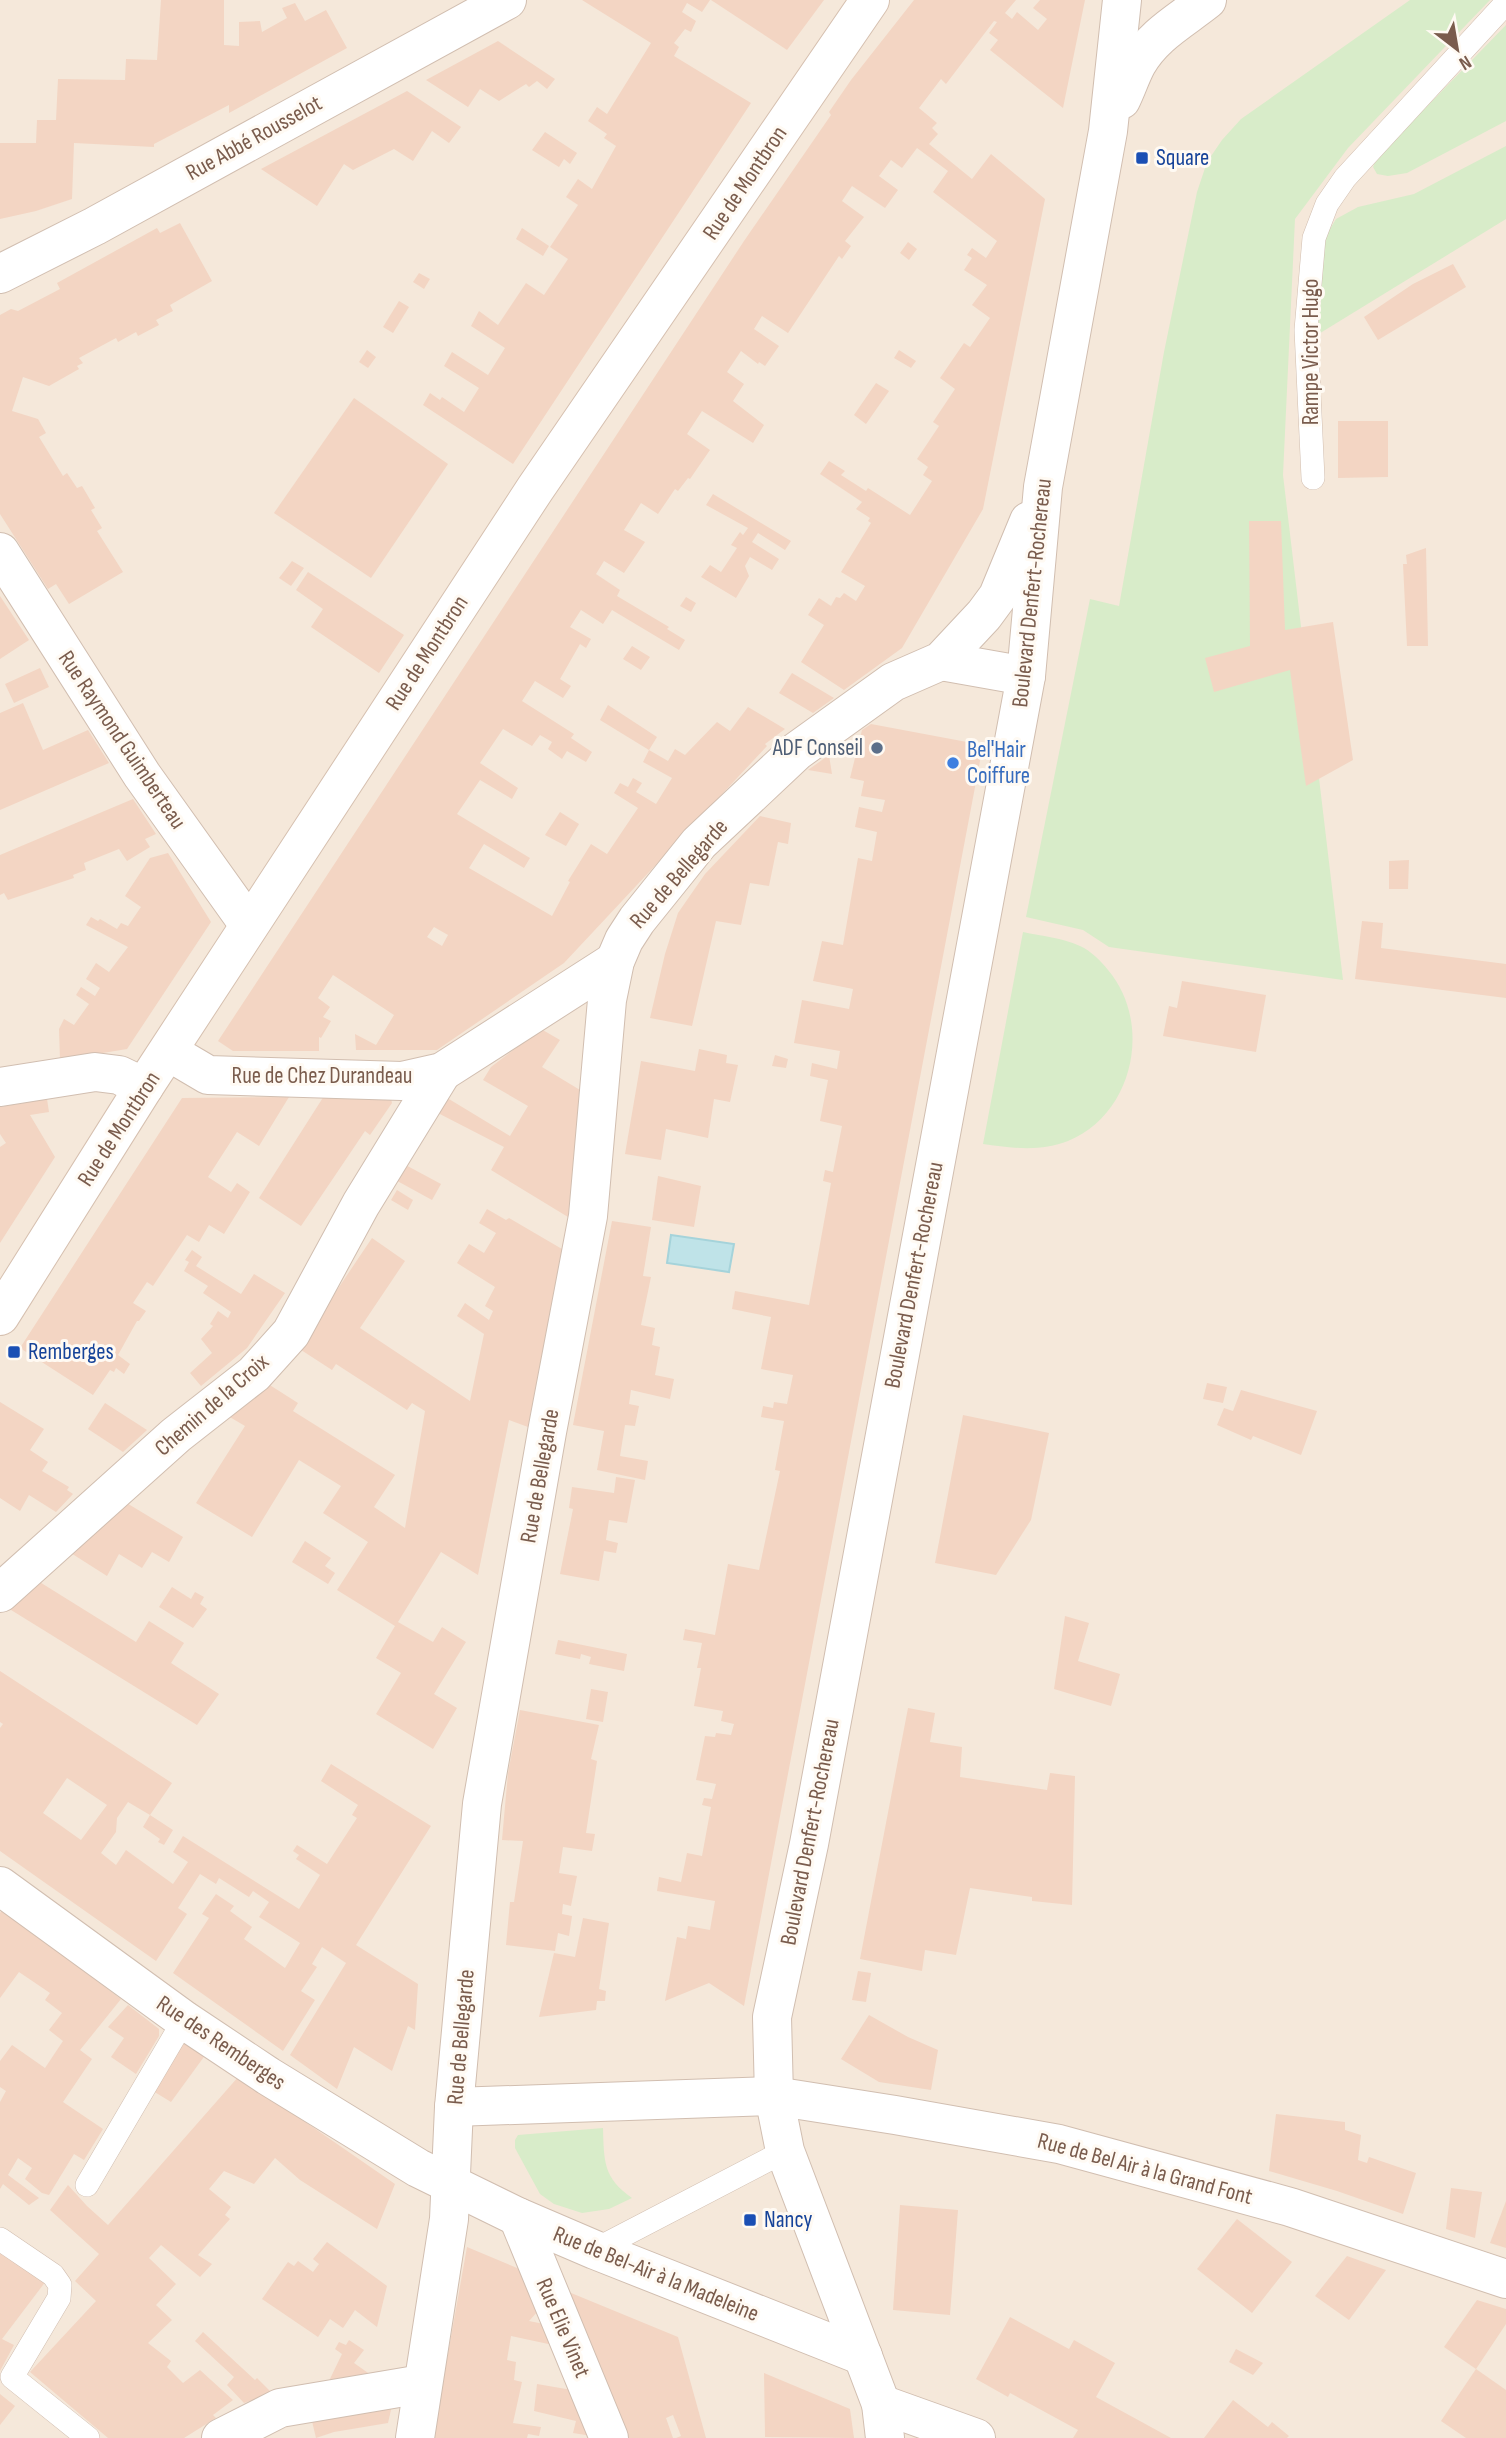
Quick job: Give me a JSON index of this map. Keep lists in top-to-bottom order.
{
  "streets": {
    "street": [
      "Rue Abbé Rousselot",
      "Rue de Montbron",
      "Boulevard Denfert-Rochereau",
      "Rue Raymond Guimberteau",
      "Rue de Bellegarde",
      "Rue de Chez Durandeau",
      "Chemin de la Croix",
      "Rue des Remberges",
      "Rue de Bel Air à la Grand Font",
      "Rue de Bel-Air à la Madeleine",
      "Rue Elie Vinet"
    ],
    "lane": ["Rampe Victor Hugo"]
  },
  "crossings": [
    ["Rue de Montbron", "Rue Raymond Guimberteau"],
    ["Rue de Montbron", "Rue de Chez Durandeau"],
    ["Boulevard Denfert-Rochereau", "Rue de Bellegarde"],
    ["Boulevard Denfert-Rochereau", "Rue de Bel Air à la Grand Font"],
    ["Boulevard Denfert-Rochereau", "Rue de Bel-Air à la Madeleine"],
    ["Rue de Bellegarde", "Rue de Chez Durandeau"],
    ["Rue de Bellegarde", "Rue des Remberges"],
    ["Rue de Bellegarde", "Rue de Bel Air à la Grand Font"],
    ["Rue de Bellegarde", "Rue de Bel-Air à la Madeleine"],
    ["Rue de Chez Durandeau", "Chemin de la Croix"],
    ["Rue des Remberges", "Rue de Bel-Air à la Madeleine"],
    ["Rue de Bel-Air à la Madeleine", "Rue Elie Vinet"]
  ],
  "places": {
    "transit": ["Square", "Remberges", "Nancy"],
    "other": ["ADF Conseil", "Bel'Hair Coiffure"]
  },
  "north": "bottom right"
}
